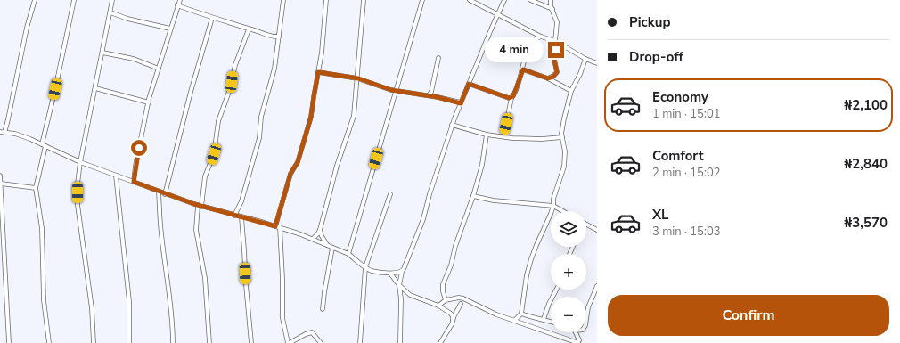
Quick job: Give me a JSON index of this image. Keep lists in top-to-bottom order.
{
  "page": {
    "banner": ["Pickup", "Drop-off"],
    "bubble": "4 min",
    "list": [
      {
        "name": "Economy",
        "note": "1 min · 15:01",
        "value": "₦2,100"
      },
      {
        "name": "Comfort",
        "note": "2 min · 15:02",
        "value": "₦2,840"
      },
      {
        "name": "XL",
        "note": "3 min · 15:03",
        "value": "₦3,570"
      }
    ],
    "map_buttons": ["+", "−"],
    "buttons": "Confirm"
  }
}
